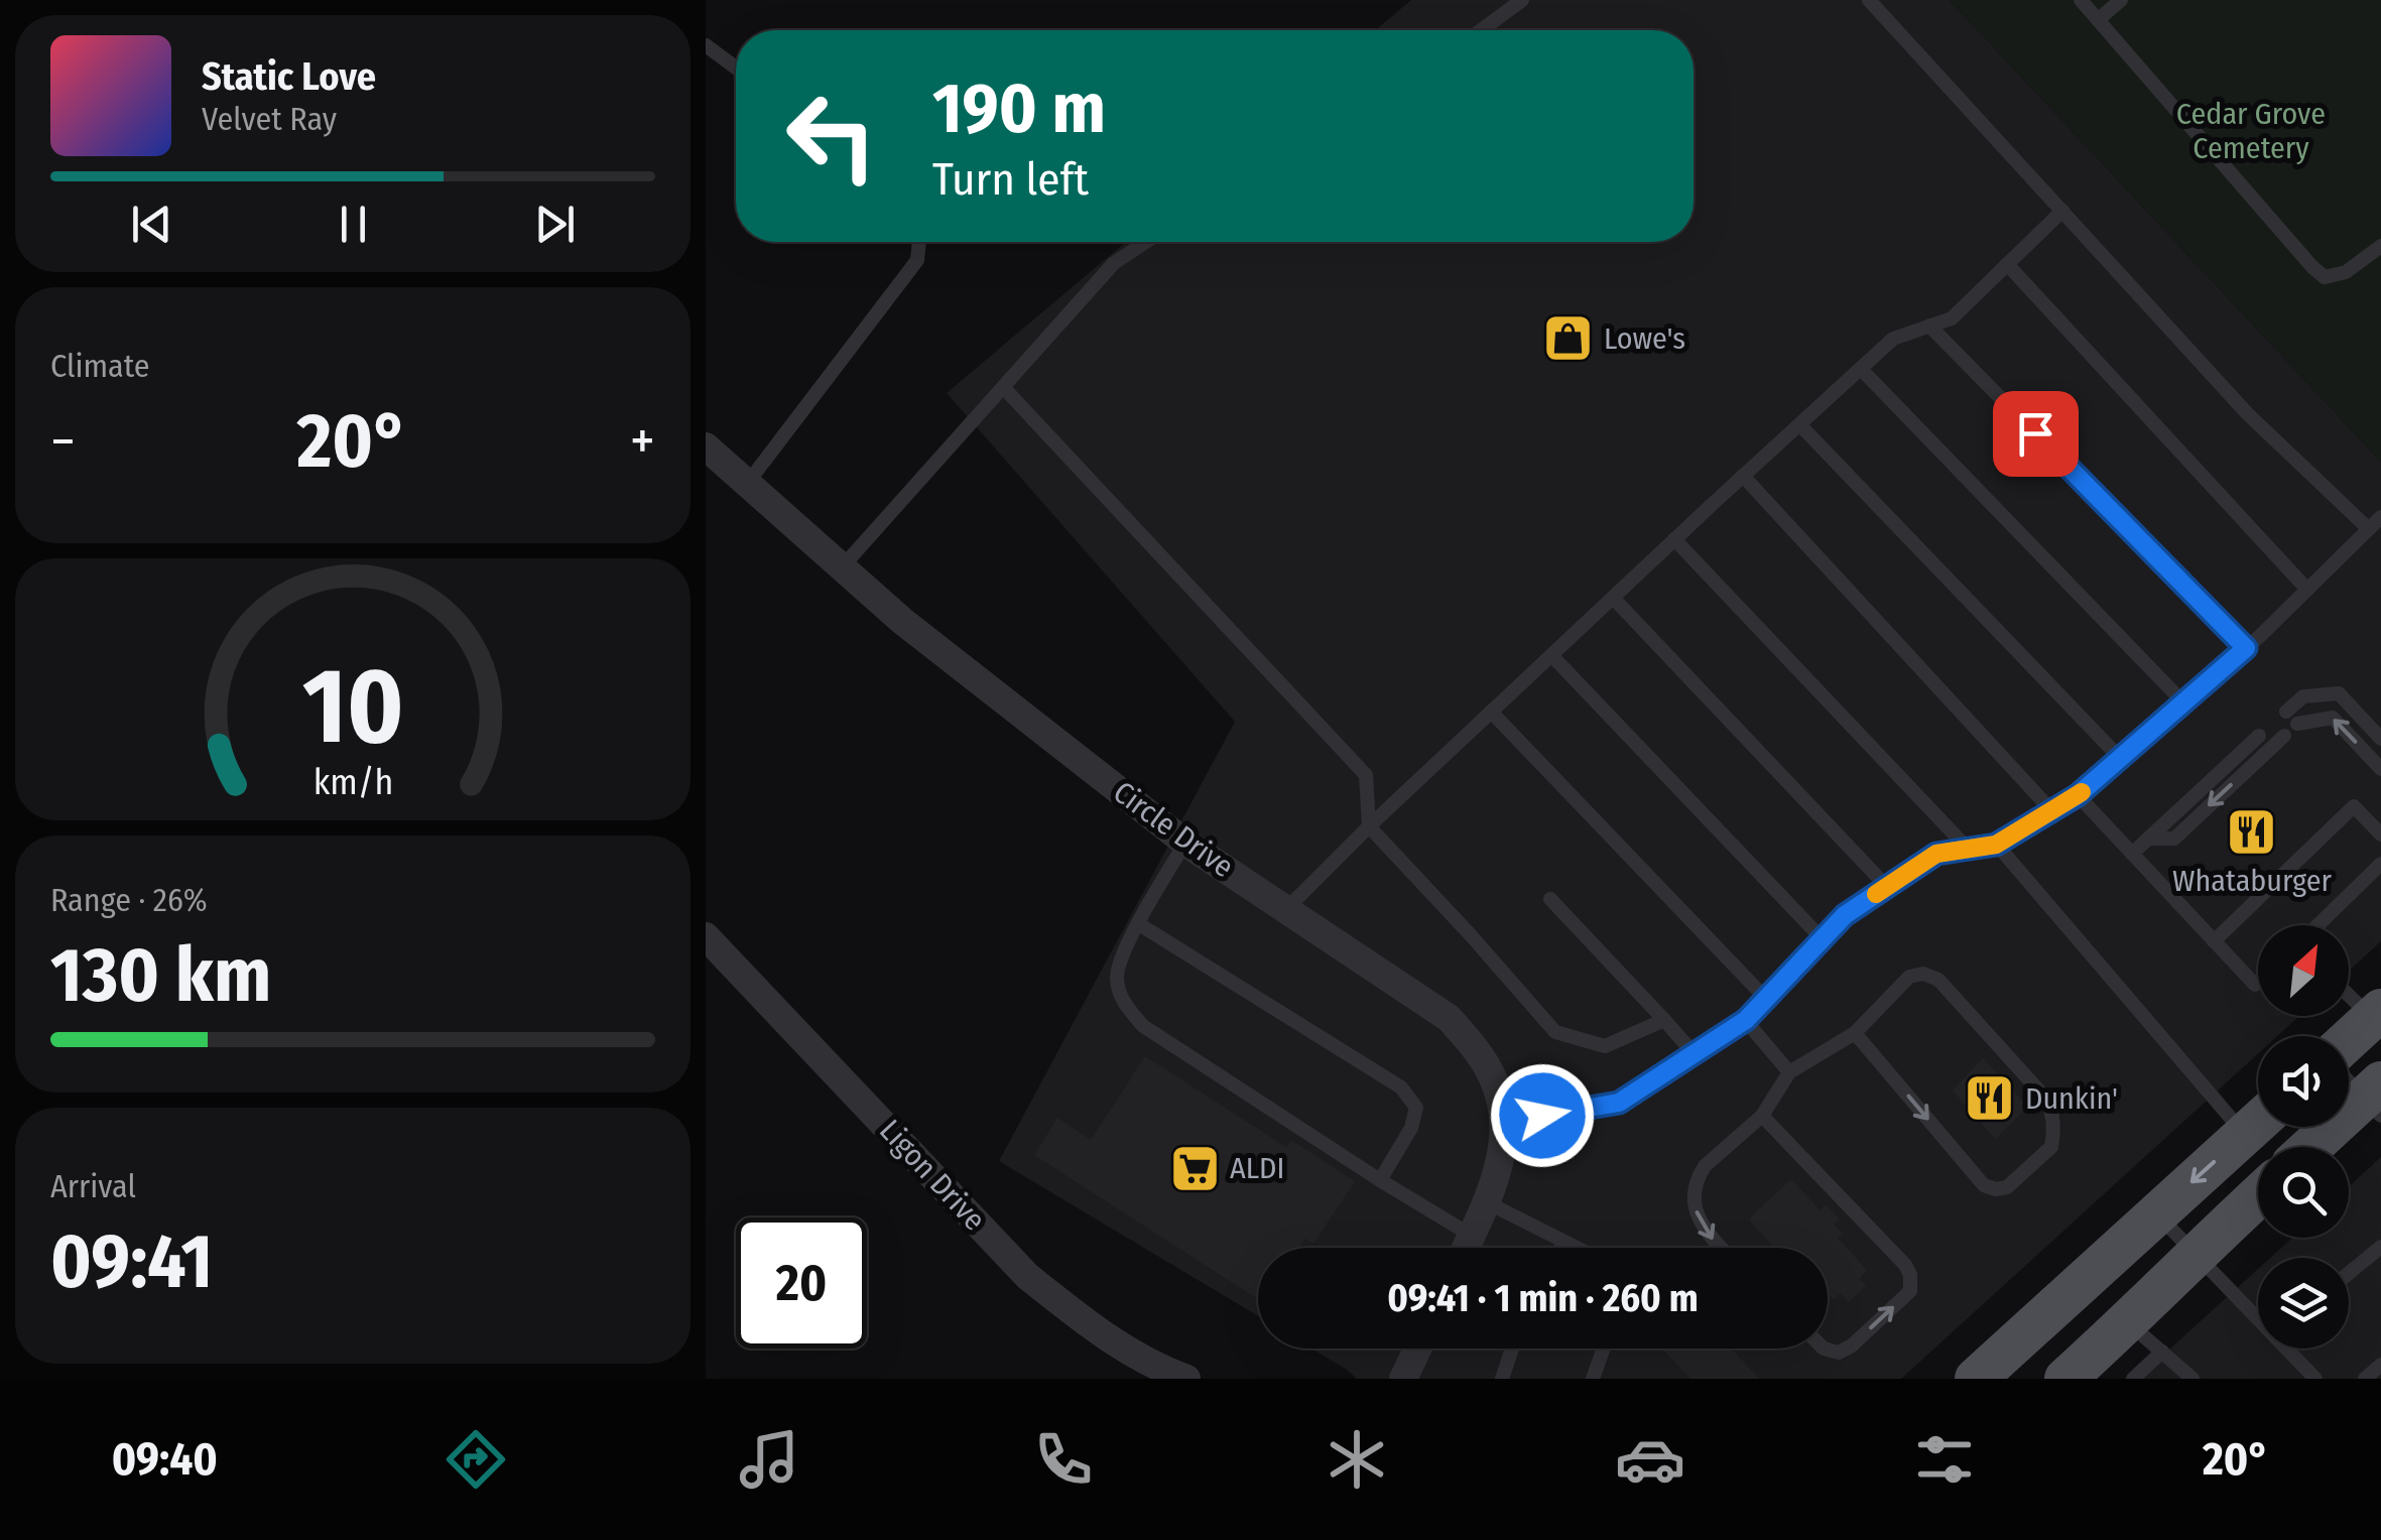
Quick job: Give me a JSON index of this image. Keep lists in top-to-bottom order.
{
  "streets": {
    "street": ["Circle Drive", "Ligon Drive"]
  },
  "parks": ["Cedar Grove Cemetery"],
  "places": {
    "shop": ["Lowe's"],
    "restaurant": ["Whataburger", "Dunkin'"],
    "supermarket": ["ALDI"]
  },
  "north": "top right",
  "page": {
    "turn": ["190 m", "Turn left"],
    "song": ["Static Love", "Velvet Ray"],
    "tile": [
      "Climate",
      ["Range · 26%", "130 km"],
      ["Arrival", "09:41"]
    ],
    "heat": ["−", "20°", "+"],
    "limit": "20",
    "trip": "09:41 · 1 min · 260 m",
    "tabs": ["09:40", "20°"],
    "gauge": ["10", "km/h"]
  }
}
